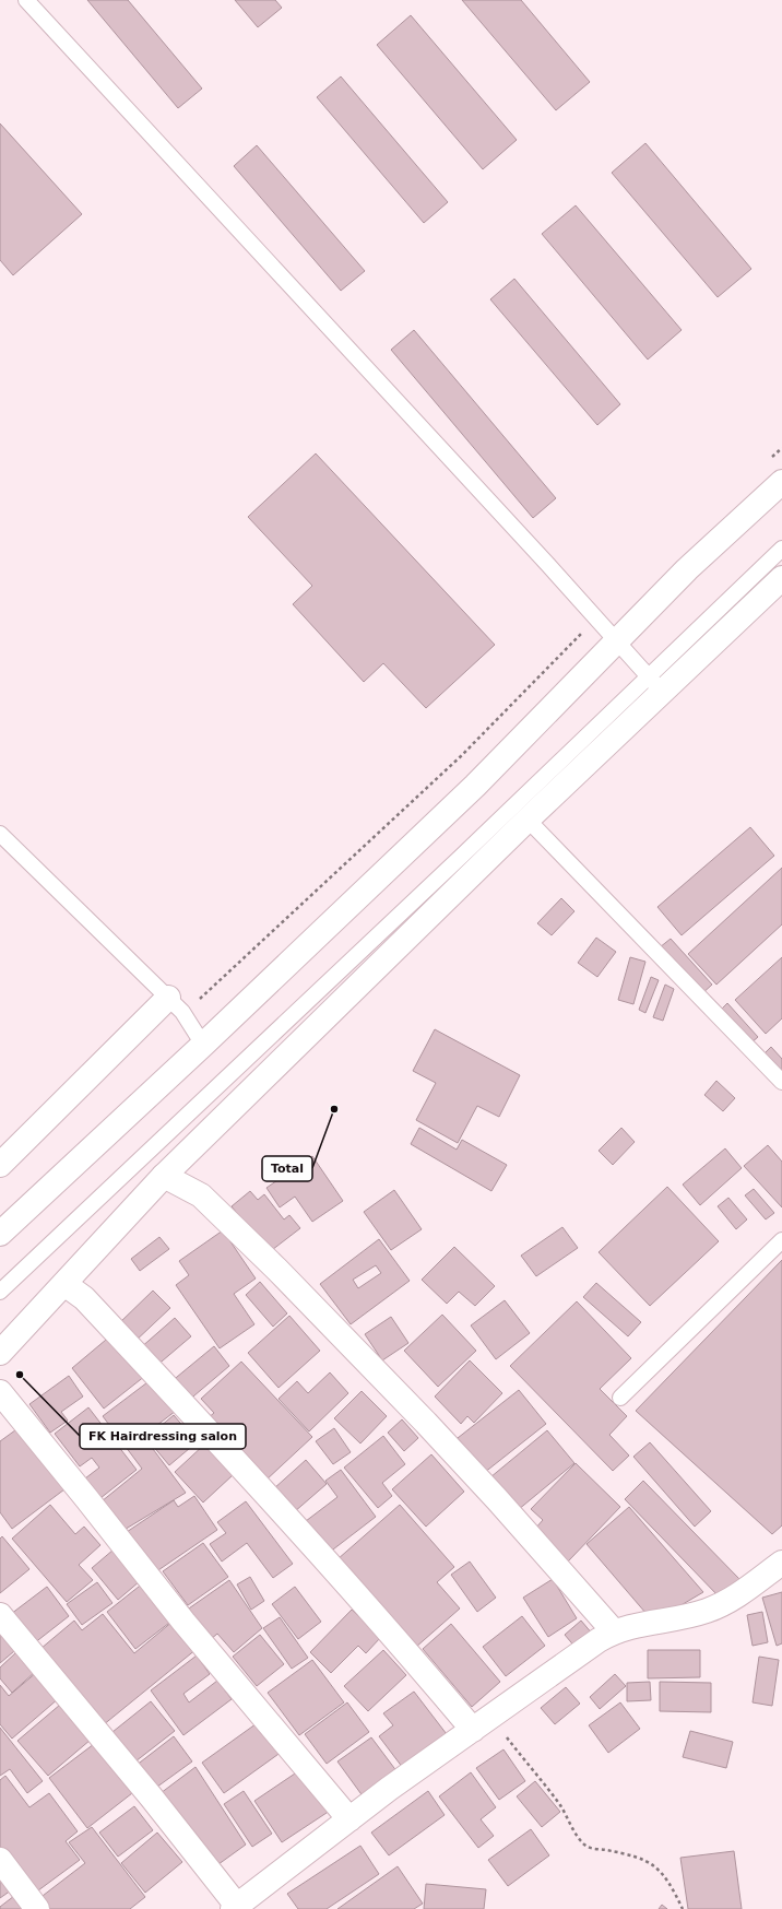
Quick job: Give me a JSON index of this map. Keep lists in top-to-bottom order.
{
  "places": ["Total", "FK Hairdressing salon"]
}
